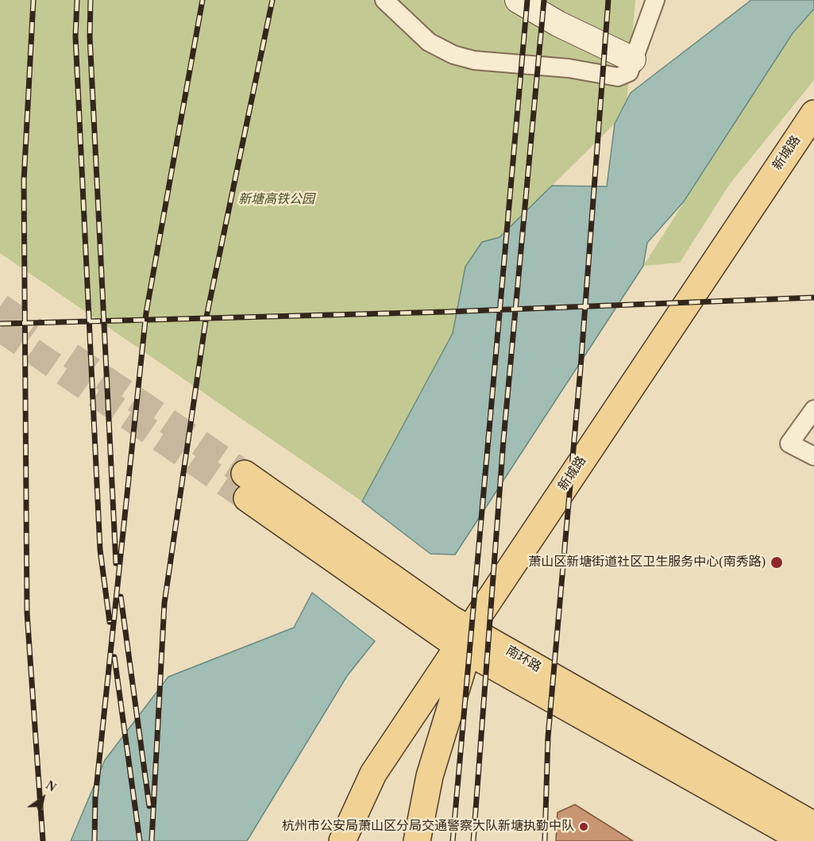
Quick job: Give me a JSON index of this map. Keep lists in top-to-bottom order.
{
  "streets": {
    "main road": ["新城路", "南环路"]
  },
  "crossings": [
    ["新城路", "南环路"]
  ],
  "parks": ["新塘高铁公园"],
  "places": ["萧山区新塘街道社区卫生服务中心(南秀路)", "杭州市公安局萧山区分局交通警察大队新塘执勤中队"],
  "north": "top right"
}
